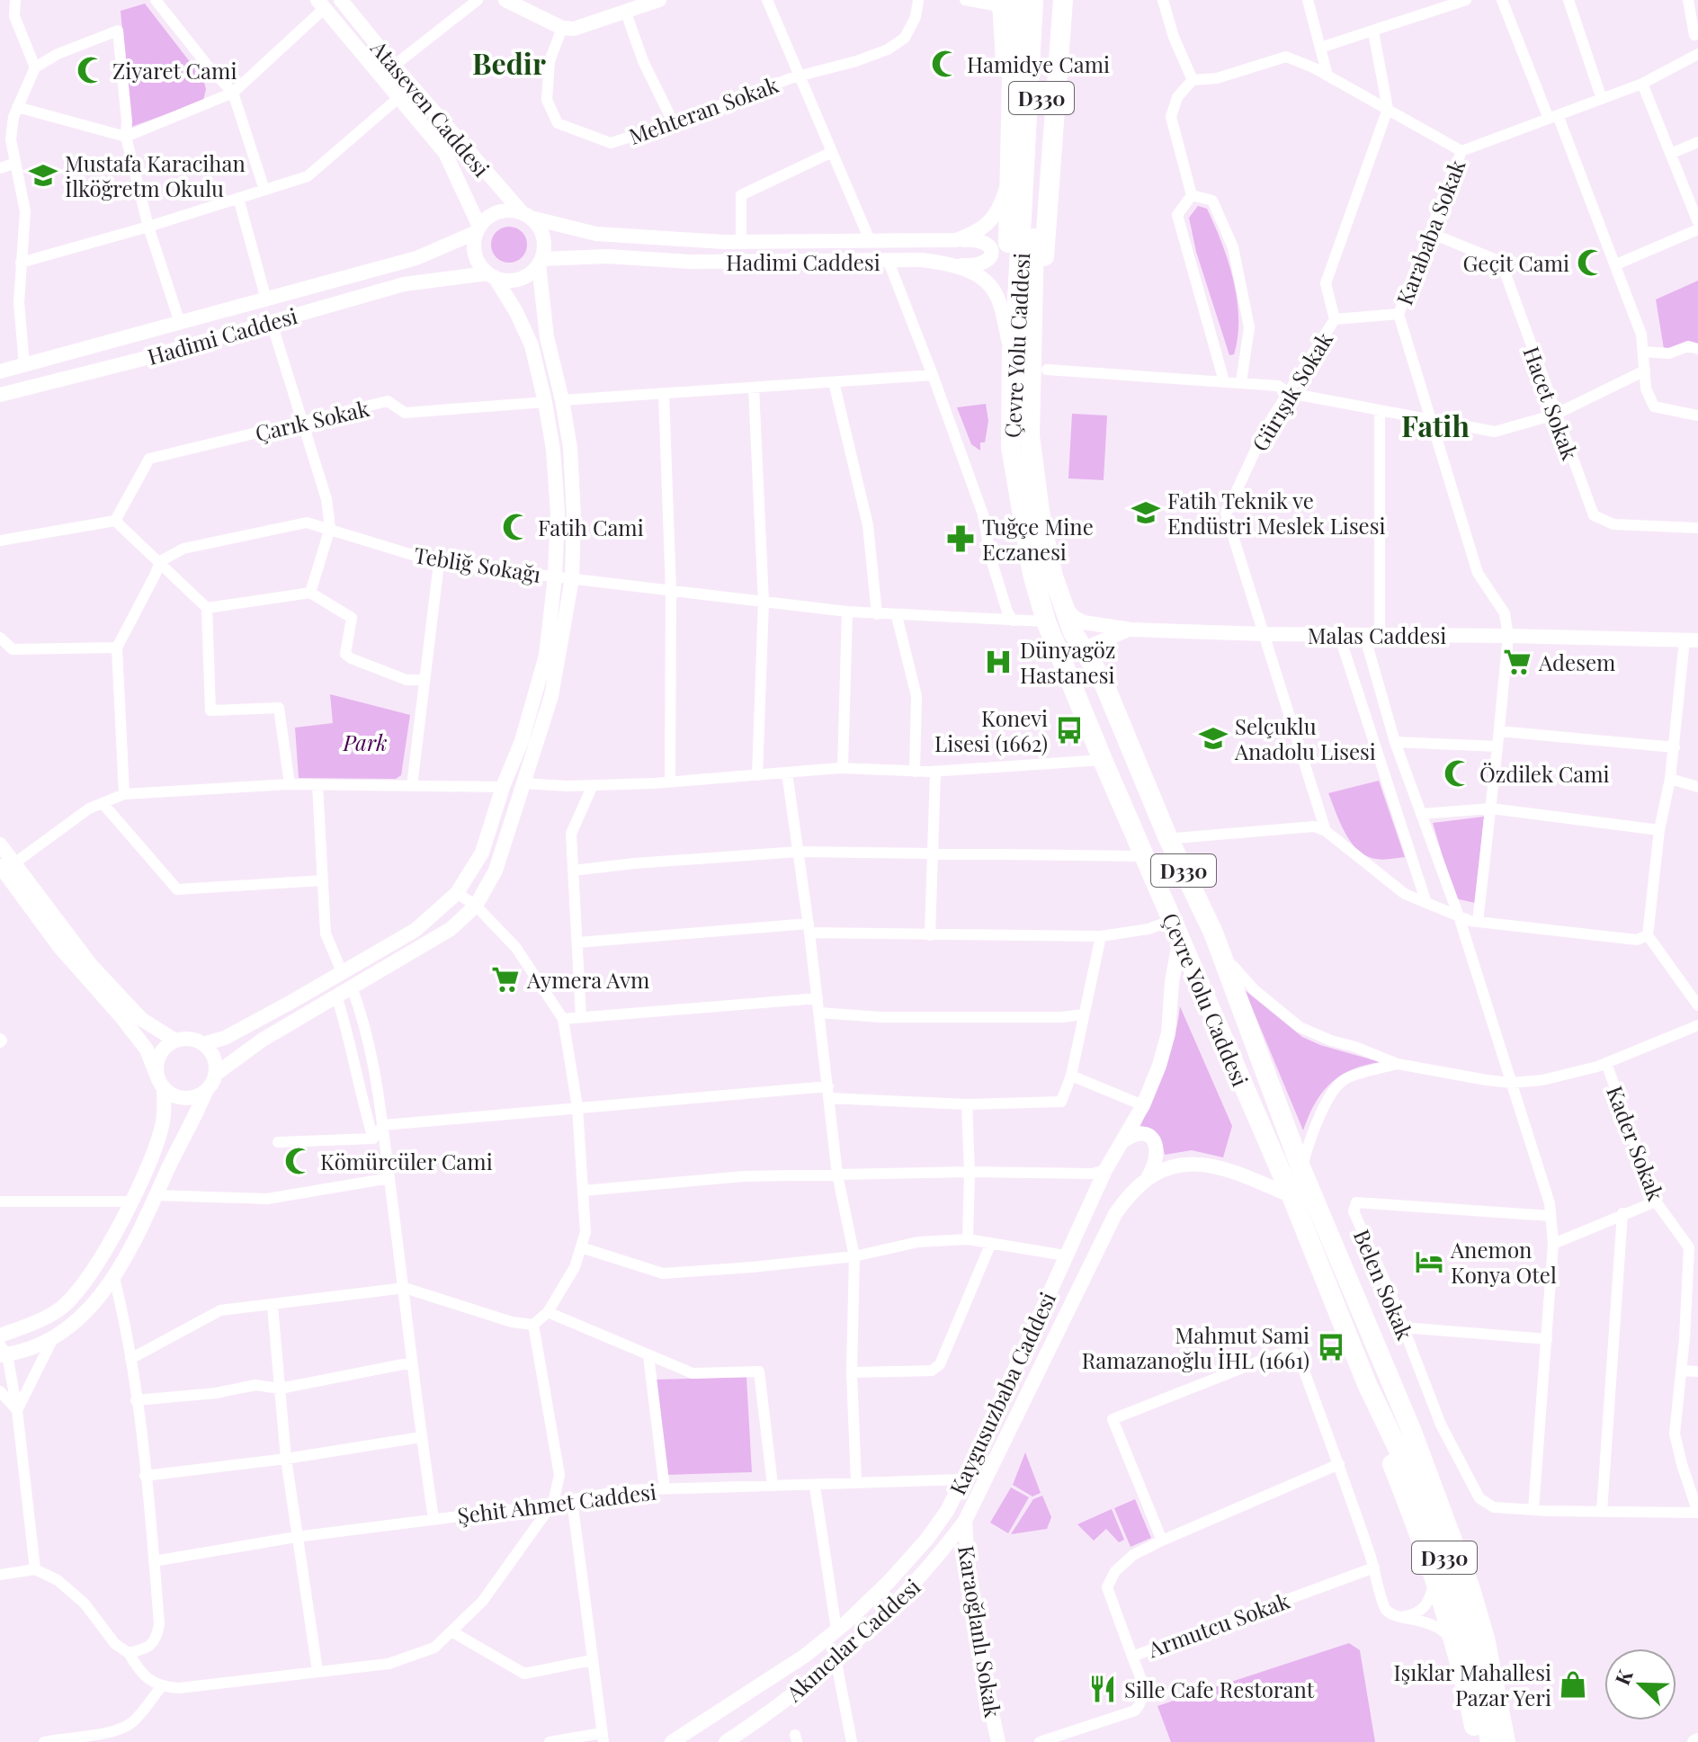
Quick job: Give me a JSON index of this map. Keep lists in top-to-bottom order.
{
  "streets": {
    "highway": ["D330", "Çevre Yolu Caddesi"],
    "main road": [
      "Ataseven Caddesi",
      "Hadimi Caddesi",
      "Malas Caddesi",
      "Kaygusuzbaba Caddesi",
      "Karaoğlanlı Sokak",
      "Akıncılar Caddesi"
    ],
    "street": [
      "Mehteran Sokak",
      "Karababa Sokak",
      "Gürışık Sokak",
      "Hacet Sokak",
      "Çarık Sokak",
      "Tebliğ Sokağı",
      "Kader Sokak",
      "Belen Sokak",
      "Şehit Ahmet Caddesi",
      "Armutcu Sokak"
    ]
  },
  "crossings": [
    ["D330", "Hadimi Caddesi"],
    ["D330", "Çevre Yolu Caddesi"],
    ["Ataseven Caddesi", "Hadimi Caddesi"],
    ["Karababa Sokak", "Hacet Sokak"],
    ["Karababa Sokak", "Malas Caddesi"],
    ["Hadimi Caddesi", "Çevre Yolu Caddesi"],
    ["Çevre Yolu Caddesi", "Tebliğ Sokağı"],
    ["Çevre Yolu Caddesi", "Malas Caddesi"],
    ["Çevre Yolu Caddesi", "Kaygusuzbaba Caddesi"],
    ["Gürışık Sokak", "Malas Caddesi"],
    ["Kader Sokak", "Belen Sokak"],
    ["Kaygusuzbaba Caddesi", "Şehit Ahmet Caddesi"],
    ["Kaygusuzbaba Caddesi", "Karaoğlanlı Sokak"],
    ["Kaygusuzbaba Caddesi", "Akıncılar Caddesi"],
    ["Karaoğlanlı Sokak", "Akıncılar Caddesi"]
  ],
  "districts": ["Bedir", "Fatih"],
  "parks": ["Park"],
  "places": {
    "mosque": [
      "Hamidye Cami",
      "Ziyaret Cami",
      "Geçit Cami",
      "Fatih Cami",
      "Özdilek Cami",
      "Kömürcüler Cami"
    ],
    "school or university": ["Mustafa Karacihan İlköğretm Okulu", "Fatih Teknik ve Endüstri Meslek Lisesi", "Selçuklu Anadolu Lisesi"],
    "pharmacy": ["Tuğçe Mine Eczanesi"],
    "hospital": ["Dünyagöz Hastanesi"],
    "supermarket": ["Adesem", "Aymera Avm"],
    "bus stop": ["Konevi Lisesi (1662)", "Mahmut Sami Ramazanoğlu İHL (1661)"],
    "hotel": ["Anemon Konya Otel"],
    "shop": ["Işıklar Mahallesi Pazar Yeri"],
    "restaurant": ["Sille Cafe Restorant"]
  },
  "north": "top left"
}
